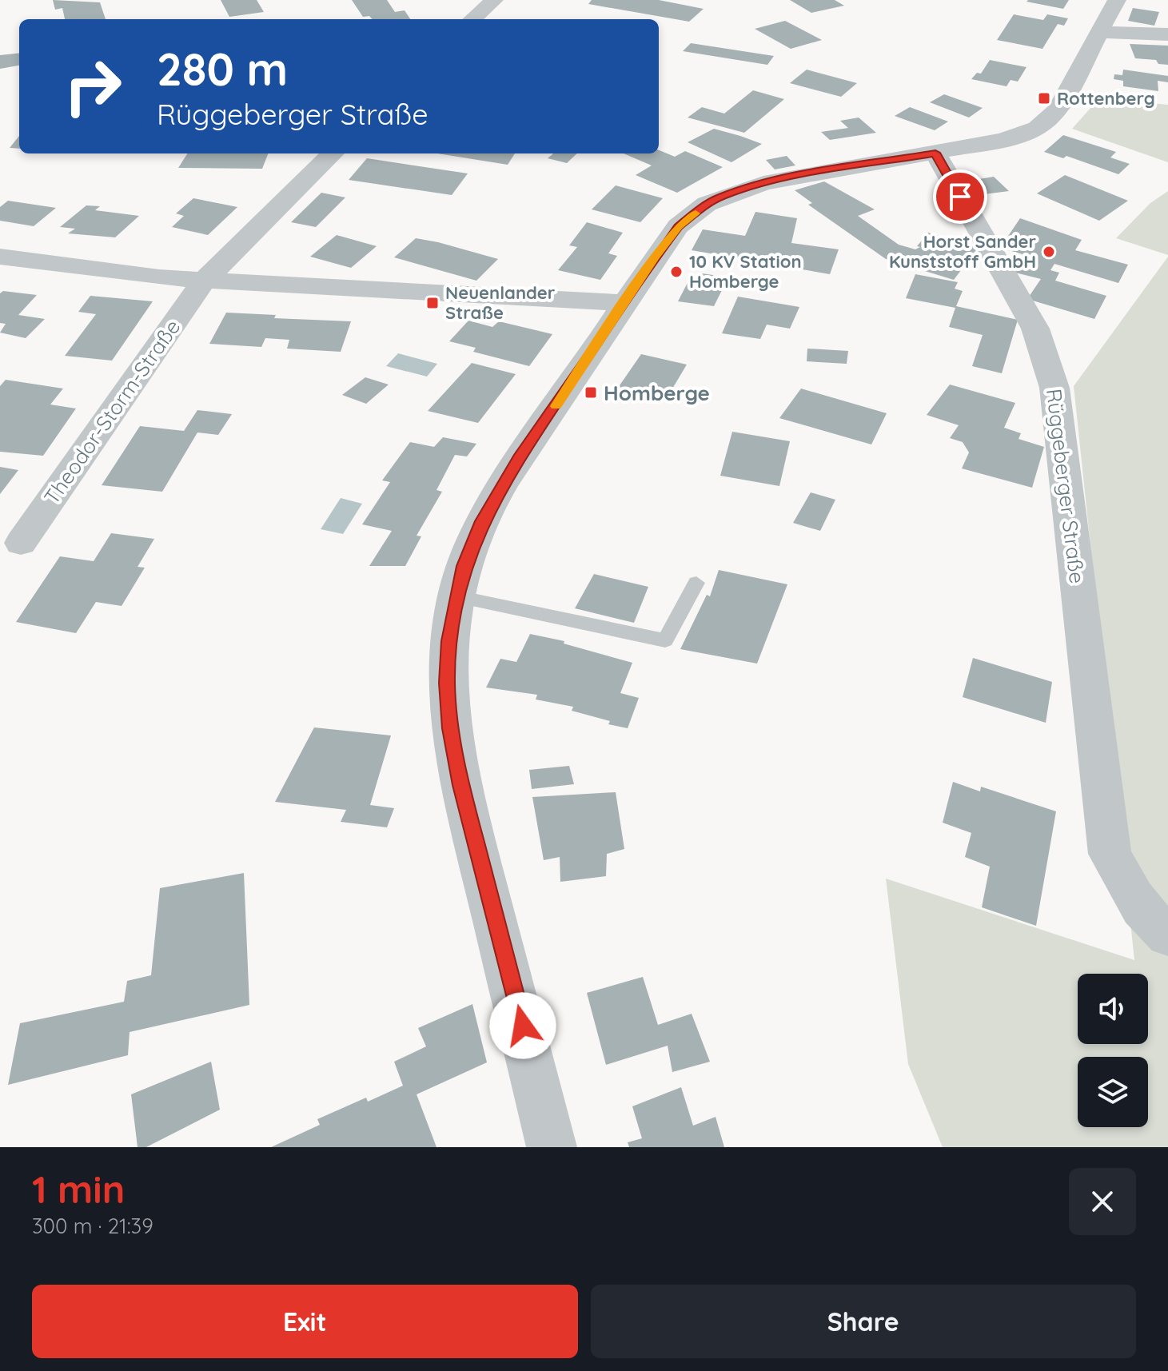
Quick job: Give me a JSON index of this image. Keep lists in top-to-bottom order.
{
  "streets": {
    "street": ["Theodor-Storm-Straße", "Rüggeberger Straße"]
  },
  "places": {
    "transit": ["Rottenberg", "Neuenlander Straße", "Homberge"],
    "other": ["Horst Sander Kunststoff GmbH", "10 KV Station Homberge"]
  },
  "page": {
    "turn": ["280 m", "Rüggeberger Straße"],
    "heading": ["1 min", "300 m · 21:39"],
    "buttons": ["Exit", "Share"]
  }
}
